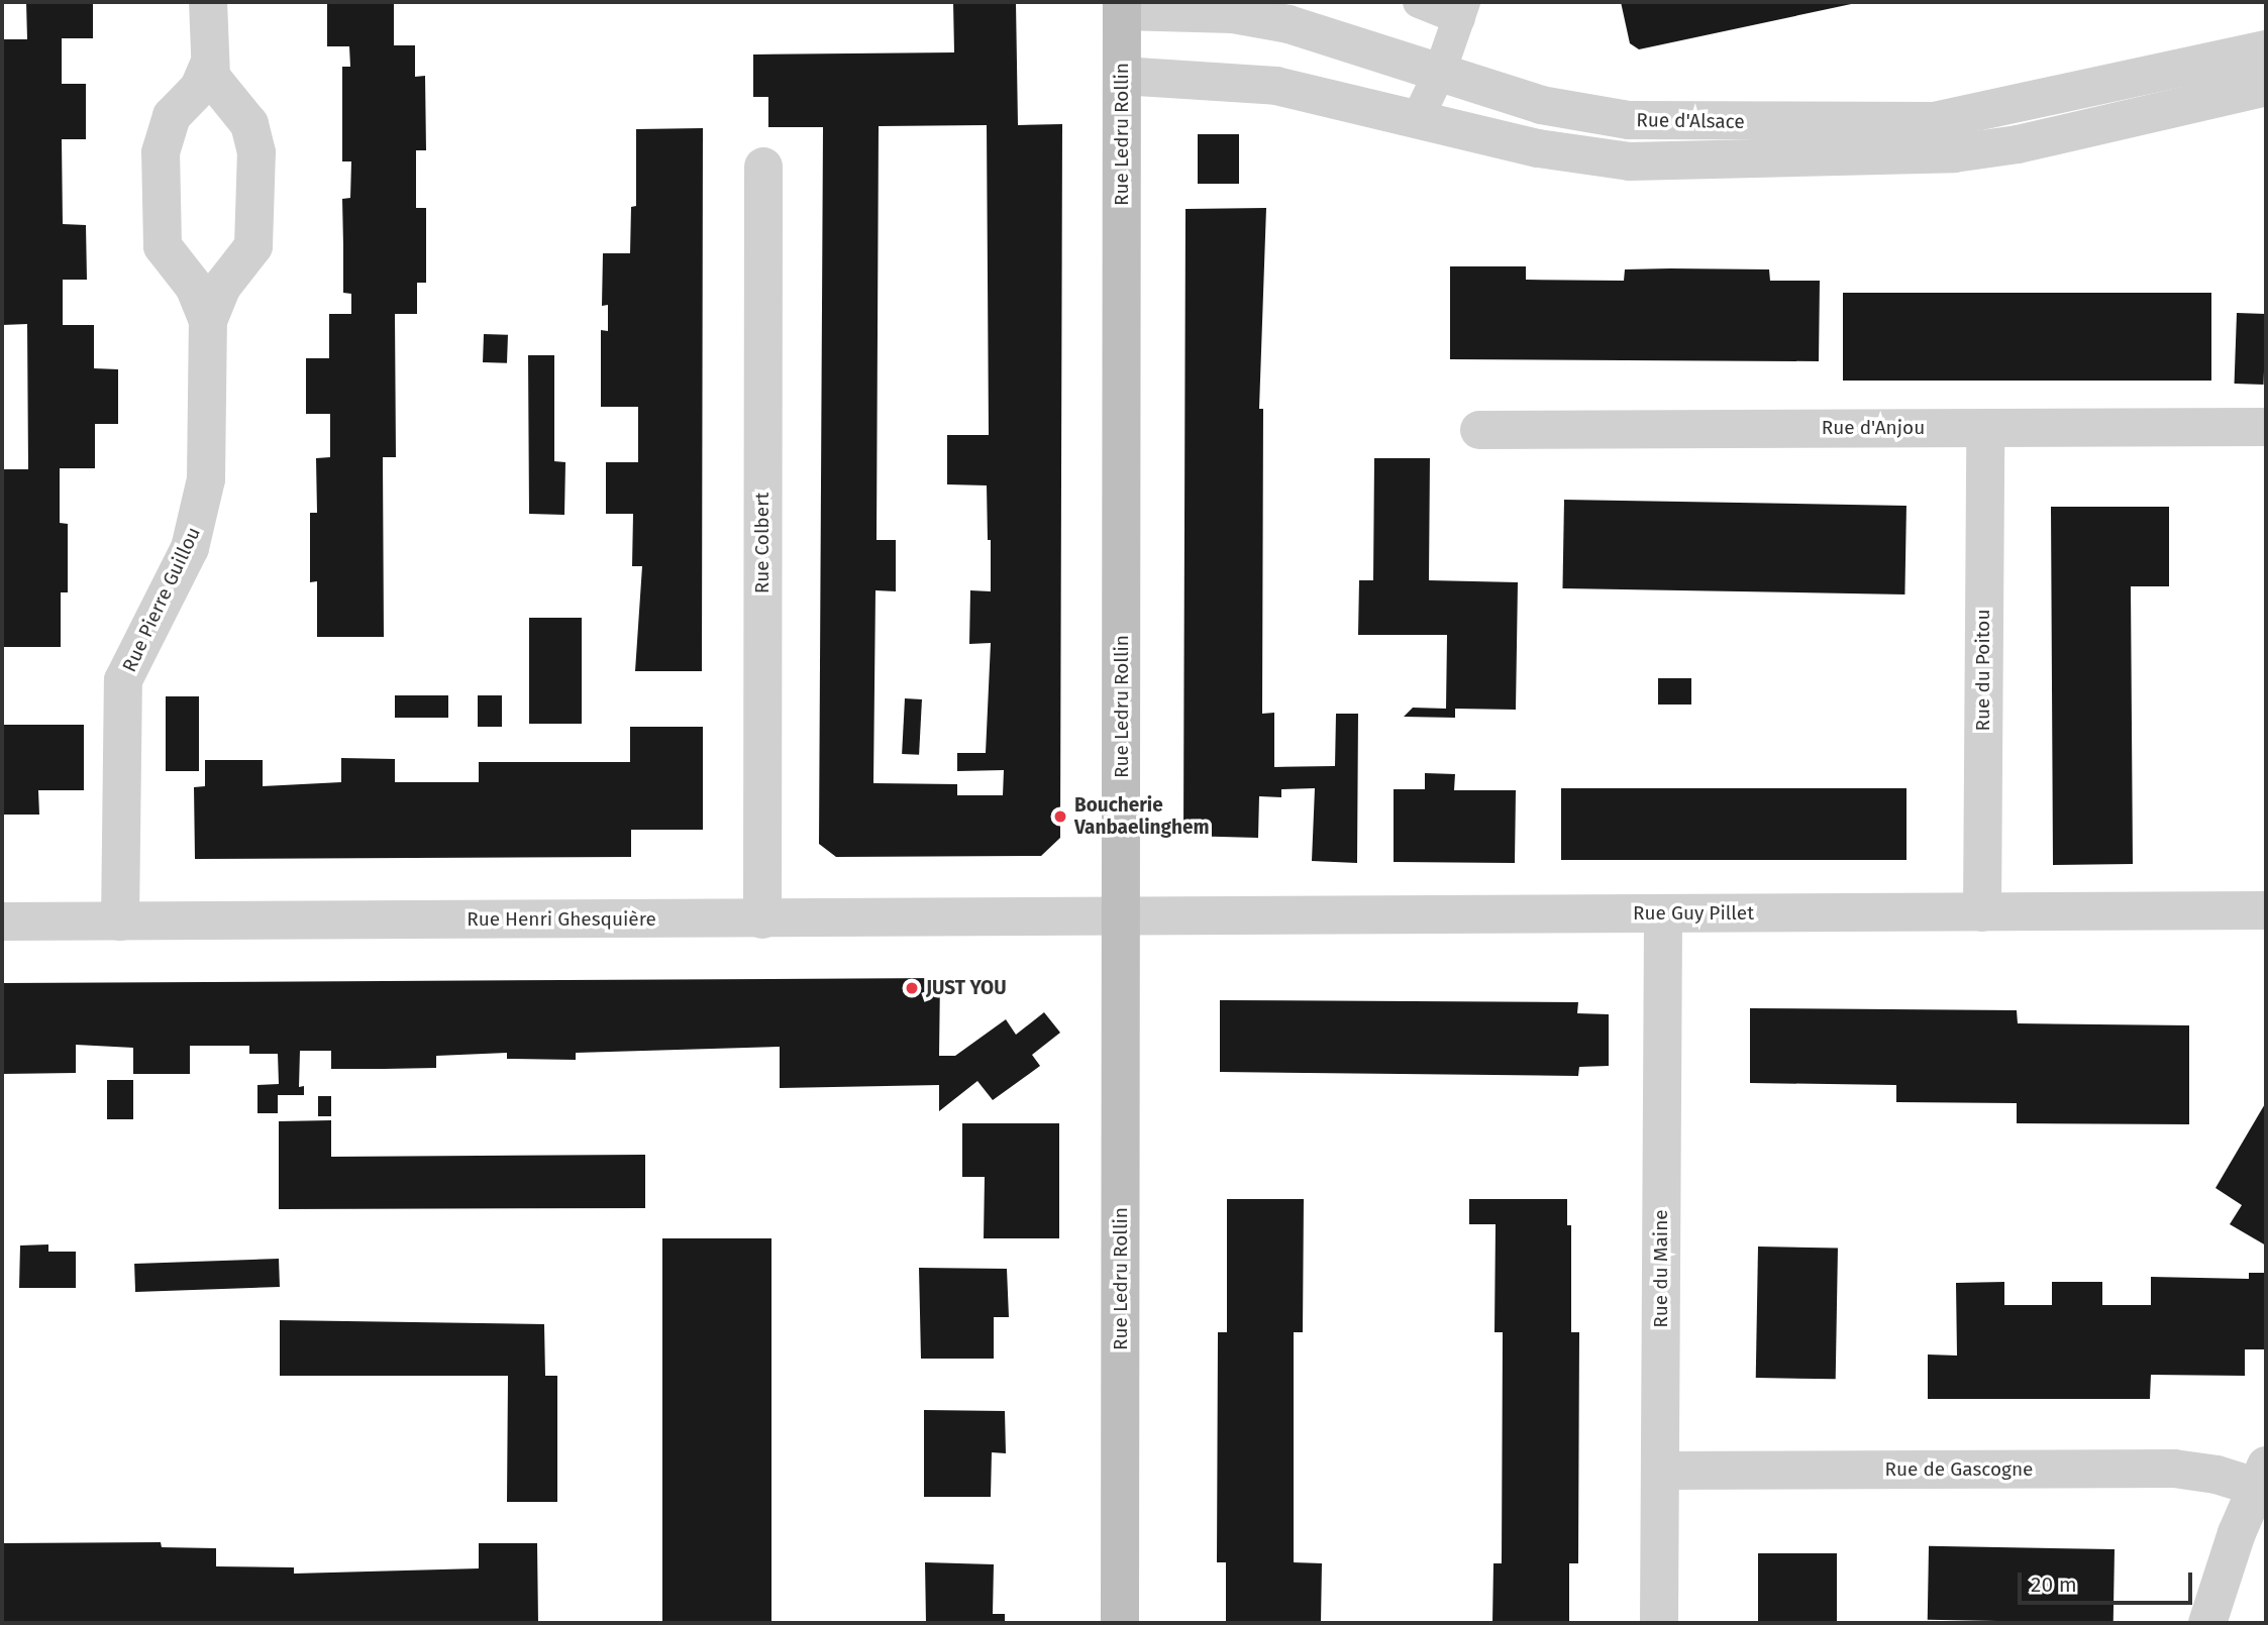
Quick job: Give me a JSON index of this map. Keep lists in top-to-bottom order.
{
  "streets": {
    "street": [
      "Rue d'Alsace",
      "Rue Ledru Rollin",
      "Rue d'Anjou",
      "Rue Colbert",
      "Rue Pierre Guillou",
      "Rue du Poitou",
      "Rue Guy Pillet",
      "Rue Henri Ghesquière",
      "Rue du Maine",
      "Rue de Gascogne"
    ]
  },
  "crossings": [
    ["Rue d'Alsace", "Rue Ledru Rollin"],
    ["Rue Ledru Rollin", "Rue Guy Pillet"],
    ["Rue Ledru Rollin", "Rue Henri Ghesquière"],
    ["Rue d'Anjou", "Rue du Poitou"],
    ["Rue Colbert", "Rue Henri Ghesquière"],
    ["Rue Pierre Guillou", "Rue Henri Ghesquière"],
    ["Rue du Poitou", "Rue Guy Pillet"],
    ["Rue Guy Pillet", "Rue Henri Ghesquière"],
    ["Rue Guy Pillet", "Rue du Maine"],
    ["Rue du Maine", "Rue de Gascogne"]
  ],
  "places": ["Boucherie Vanbaelinghem", "JUST YOU"],
  "scale_bar": "20 m"
}
